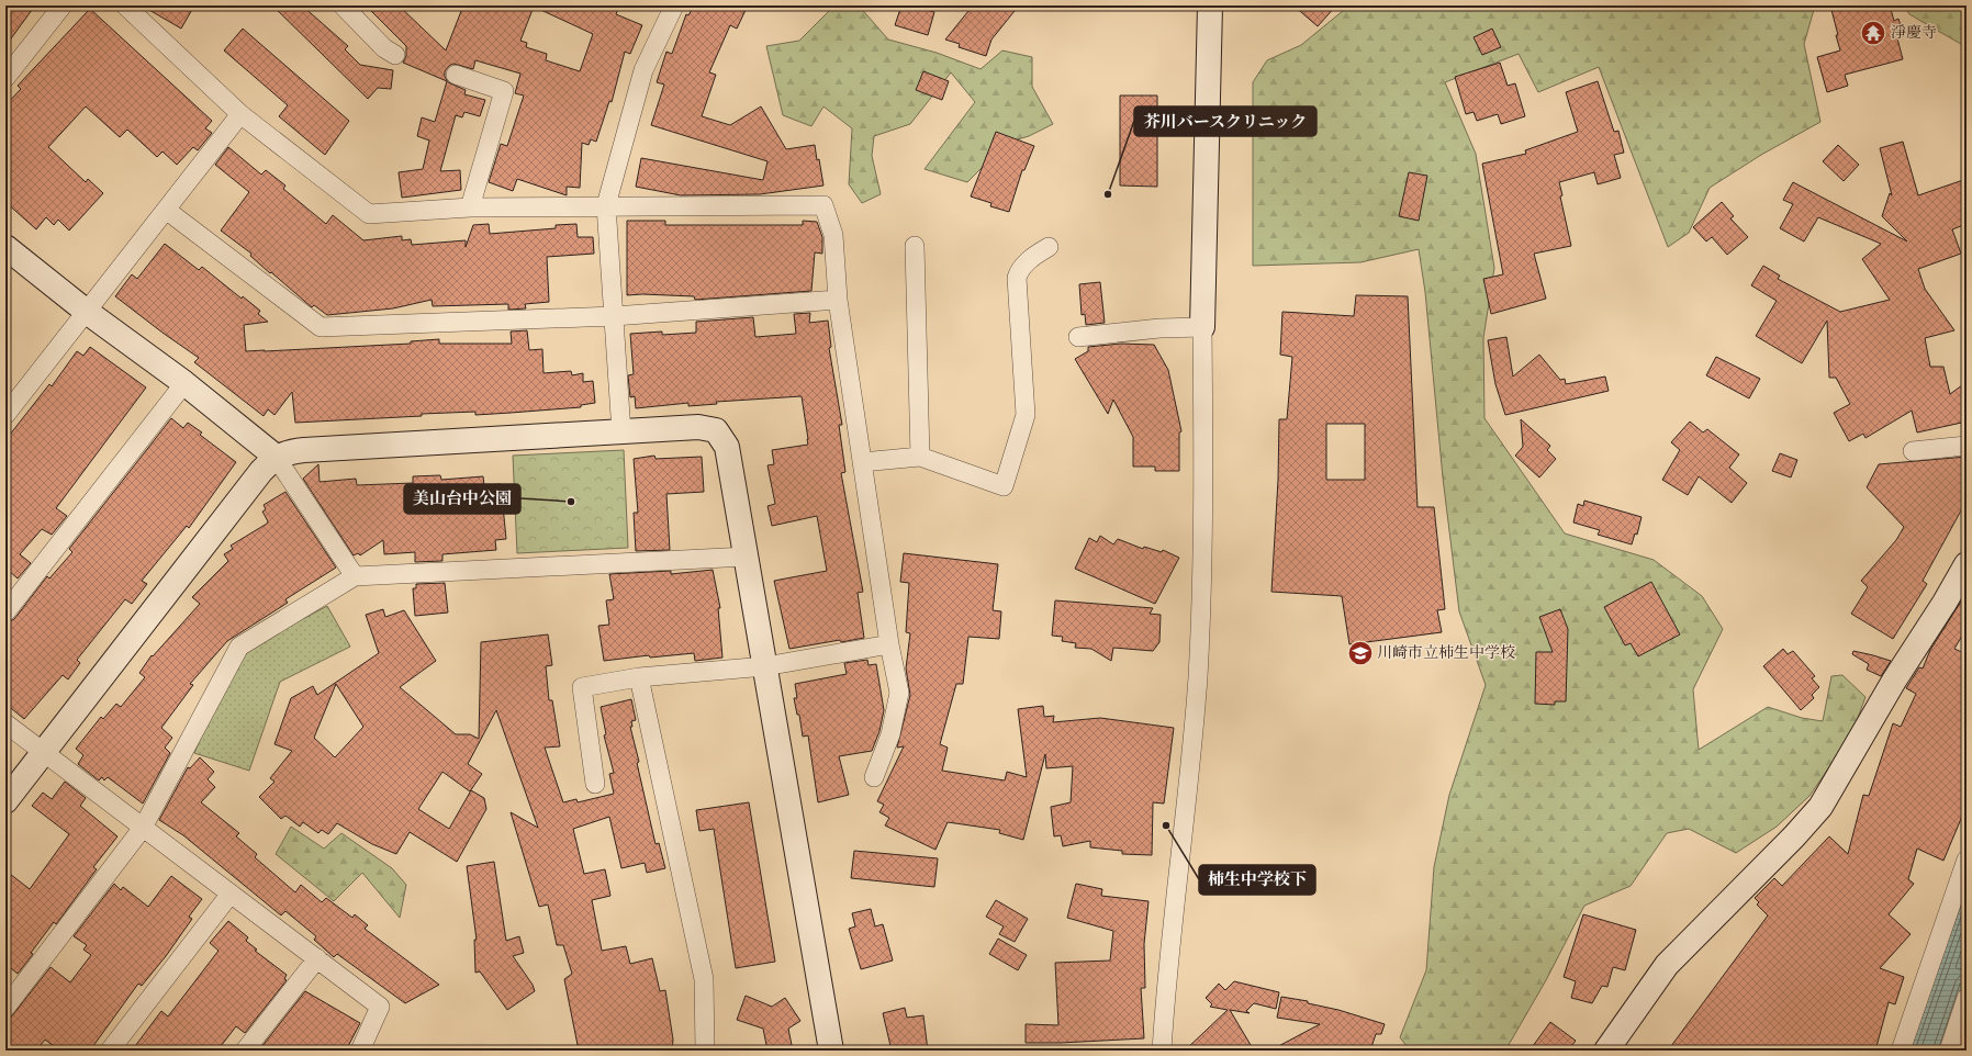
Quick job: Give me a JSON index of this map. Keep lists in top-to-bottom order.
{
  "places": {
    "temple": ["淨慶寺"],
    "other": ["芥川バースクリニック", "美山台中公園", "柿生中学校下"],
    "school or university": ["川崎市立柿生中学校"]
  }
}
